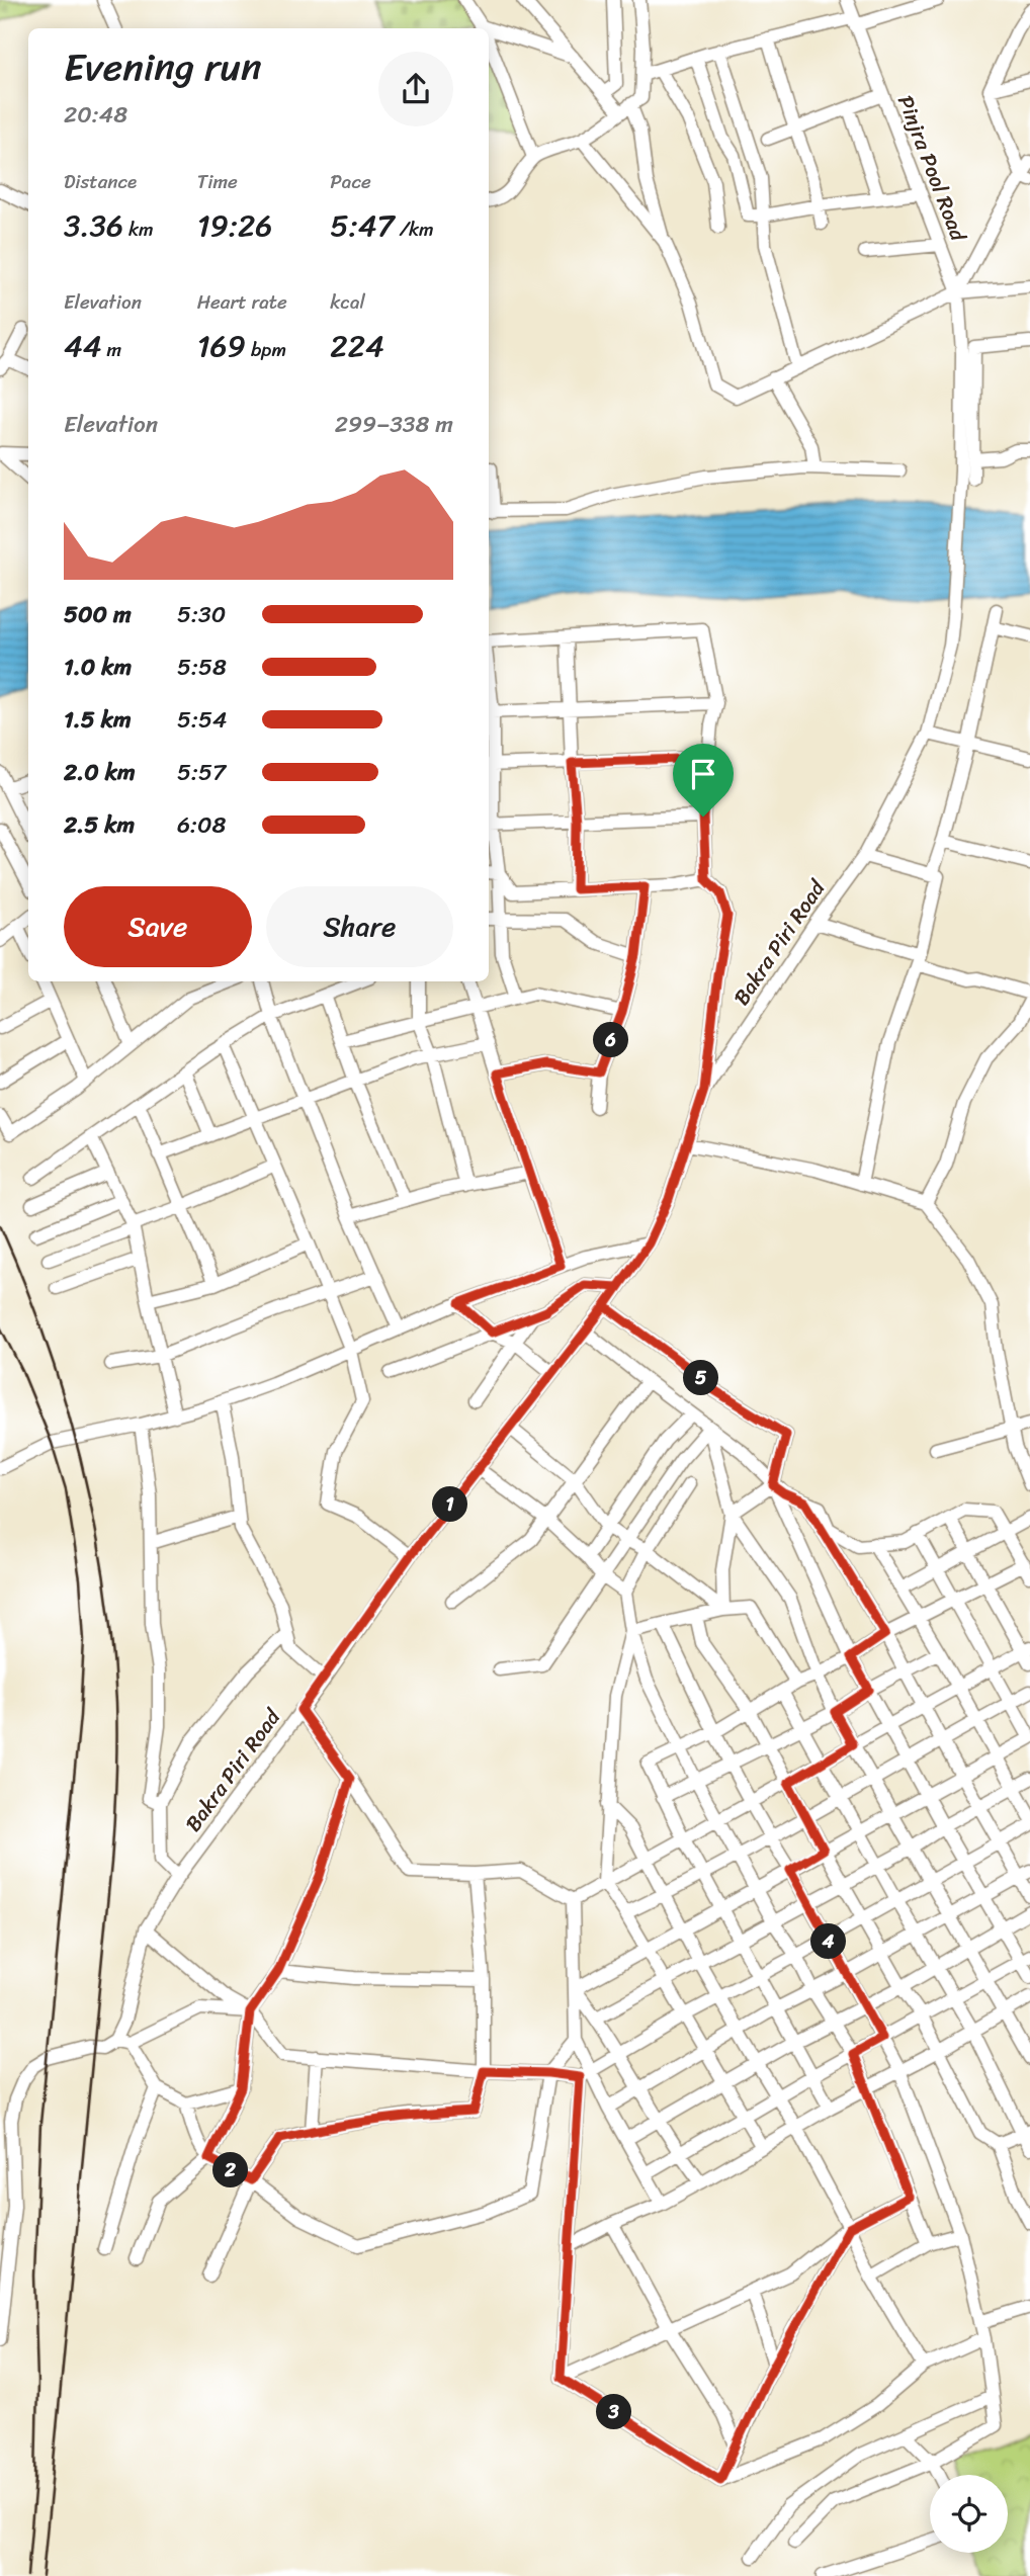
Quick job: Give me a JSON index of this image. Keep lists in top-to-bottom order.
{
  "streets": {
    "street": ["Pinjra Pool Road", "Bakra Piri Road"]
  },
  "crossings": [
    ["Pinjra Pool Road", "Bakra Piri Road"]
  ],
  "page": {
    "heading": ["Evening run", "20:48"],
    "stats": [
      ["Distance", "3.36 km"],
      ["Time", "19:26"],
      ["Pace", "5:47 /km"],
      ["Elevation", "44 m"],
      ["Heart rate", "169 bpm"],
      ["kcal", "224"]
    ],
    "chart": ["Elevation", "299–338 m"],
    "list": [
      {
        "name": "500 m",
        "note": "5:30"
      },
      {
        "name": "1.0 km",
        "note": "5:58"
      },
      {
        "name": "1.5 km",
        "note": "5:54"
      },
      {
        "name": "2.0 km",
        "note": "5:57"
      },
      {
        "name": "2.5 km",
        "note": "6:08"
      }
    ],
    "buttons": ["Save", "Share"],
    "pins": [
      "6",
      "5",
      "1",
      "4",
      "2",
      "3"
    ]
  }
}
